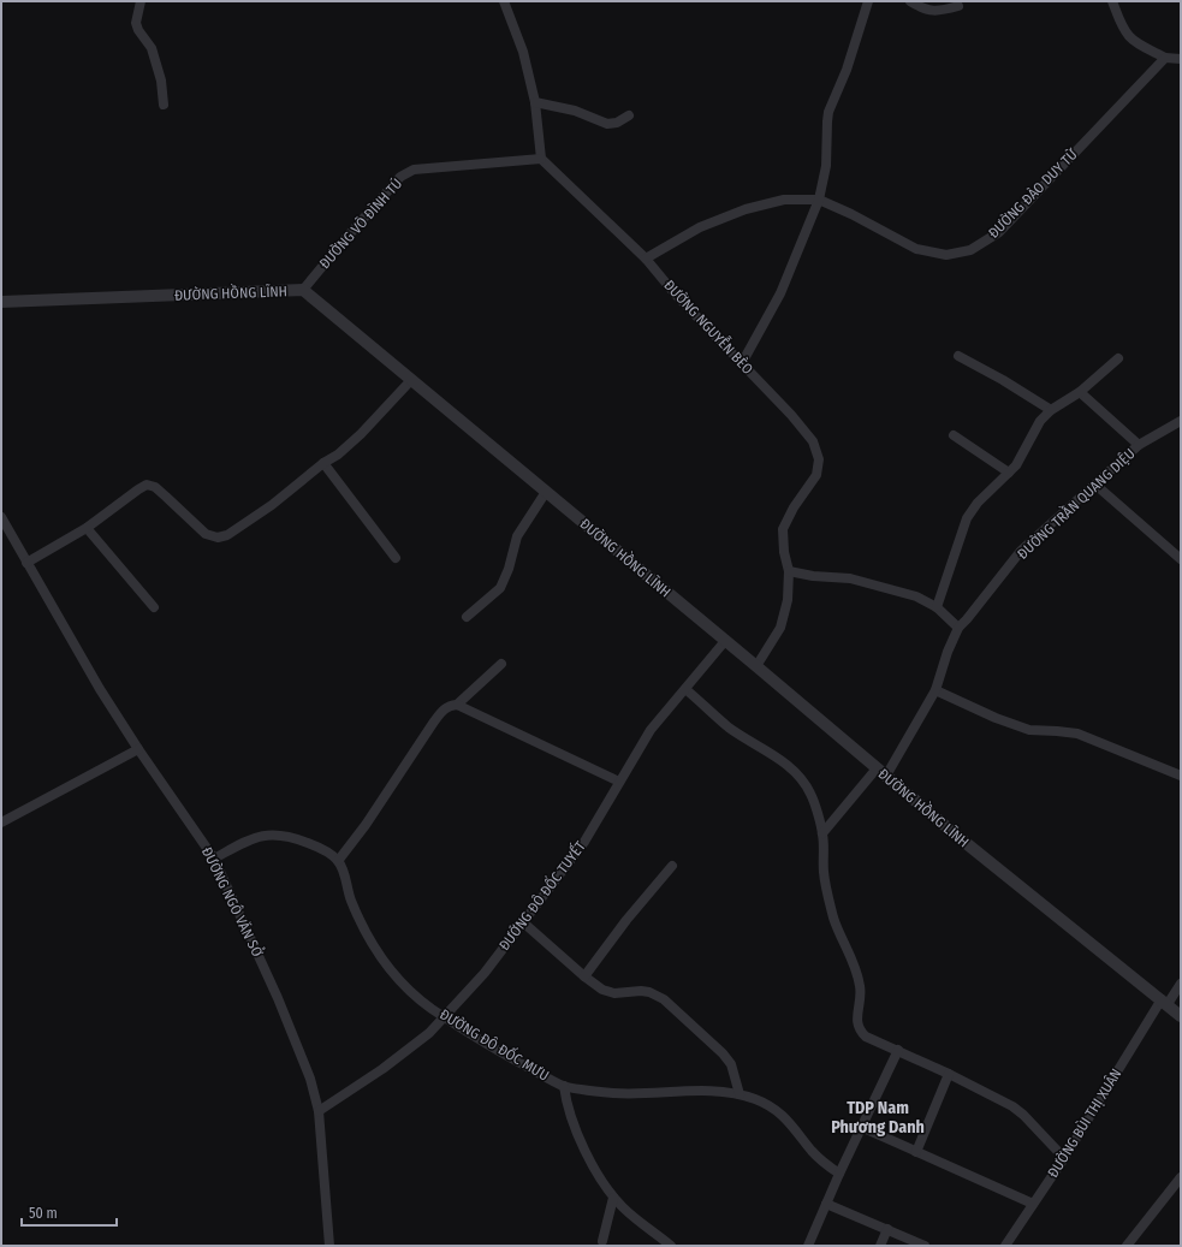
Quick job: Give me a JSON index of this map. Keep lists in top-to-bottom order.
{
  "streets": {
    "street": [
      "ĐƯỜNG ĐÀO DUY TỪ",
      "ĐƯỜNG VÕ ĐÌNH TÚ",
      "ĐƯỜNG HỒNG LĨNH",
      "ĐƯỜNG NGUYỄN BÈO",
      "ĐƯỜNG TRẦN QUANG DIỆU",
      "ĐƯỚNG ĐÔ ĐỐC TUYẾT",
      "ĐƯỜNG NGÔ VĂN SỞ",
      "ĐƯỜNG ĐÔ ĐỐC MƯU",
      "ĐƯỜNG BÙI THỊ XUÂN"
    ]
  },
  "crossings": [
    ["ĐƯỜNG ĐÀO DUY TỪ", "ĐƯỜNG NGUYỄN BÈO"],
    ["ĐƯỜNG VÕ ĐÌNH TÚ", "ĐƯỜNG HỒNG LĨNH"],
    ["ĐƯỜNG VÕ ĐÌNH TÚ", "ĐƯỜNG NGUYỄN BÈO"],
    ["ĐƯỜNG HỒNG LĨNH", "ĐƯỜNG NGUYỄN BÈO"],
    ["ĐƯỜNG HỒNG LĨNH", "ĐƯỜNG TRẦN QUANG DIỆU"],
    ["ĐƯỜNG HỒNG LĨNH", "ĐƯỚNG ĐÔ ĐỐC TUYẾT"],
    ["ĐƯỜNG HỒNG LĨNH", "ĐƯỜNG BÙI THỊ XUÂN"],
    ["ĐƯỚNG ĐÔ ĐỐC TUYẾT", "ĐƯỜNG NGÔ VĂN SỞ"],
    ["ĐƯỚNG ĐÔ ĐỐC TUYẾT", "ĐƯỜNG ĐÔ ĐỐC MƯU"]
  ],
  "districts": ["TDP Nam Phương Danh"],
  "scale_bar": "50 m"
}
